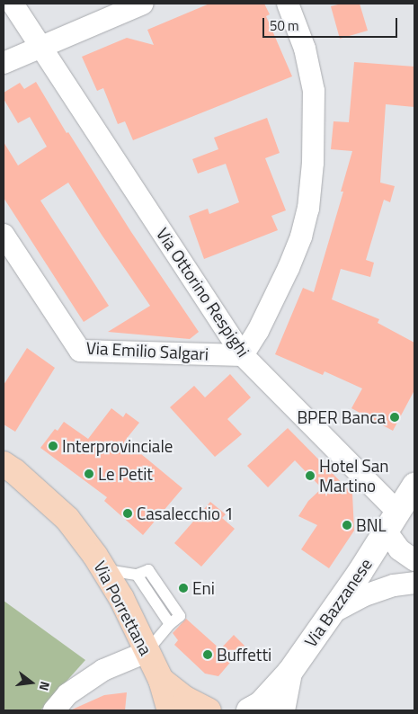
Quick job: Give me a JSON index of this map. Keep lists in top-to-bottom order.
{
  "streets": {
    "main road": ["Via Bazzanese", "Via Porrettana"],
    "street": ["Via Ottorino Respighi", "Via Emilio Salgari"]
  },
  "crossings": [
    ["Via Ottorino Respighi", "Via Emilio Salgari"],
    ["Via Ottorino Respighi", "Via Bazzanese"]
  ],
  "places": [
    "BPER Banca",
    "Interprovinciale",
    "Le Petit",
    "Hotel San Martino",
    "Casalecchio 1",
    "BNL",
    "Eni",
    "Buffetti"
  ],
  "scale_bar": "50 m",
  "north": "right"
}
